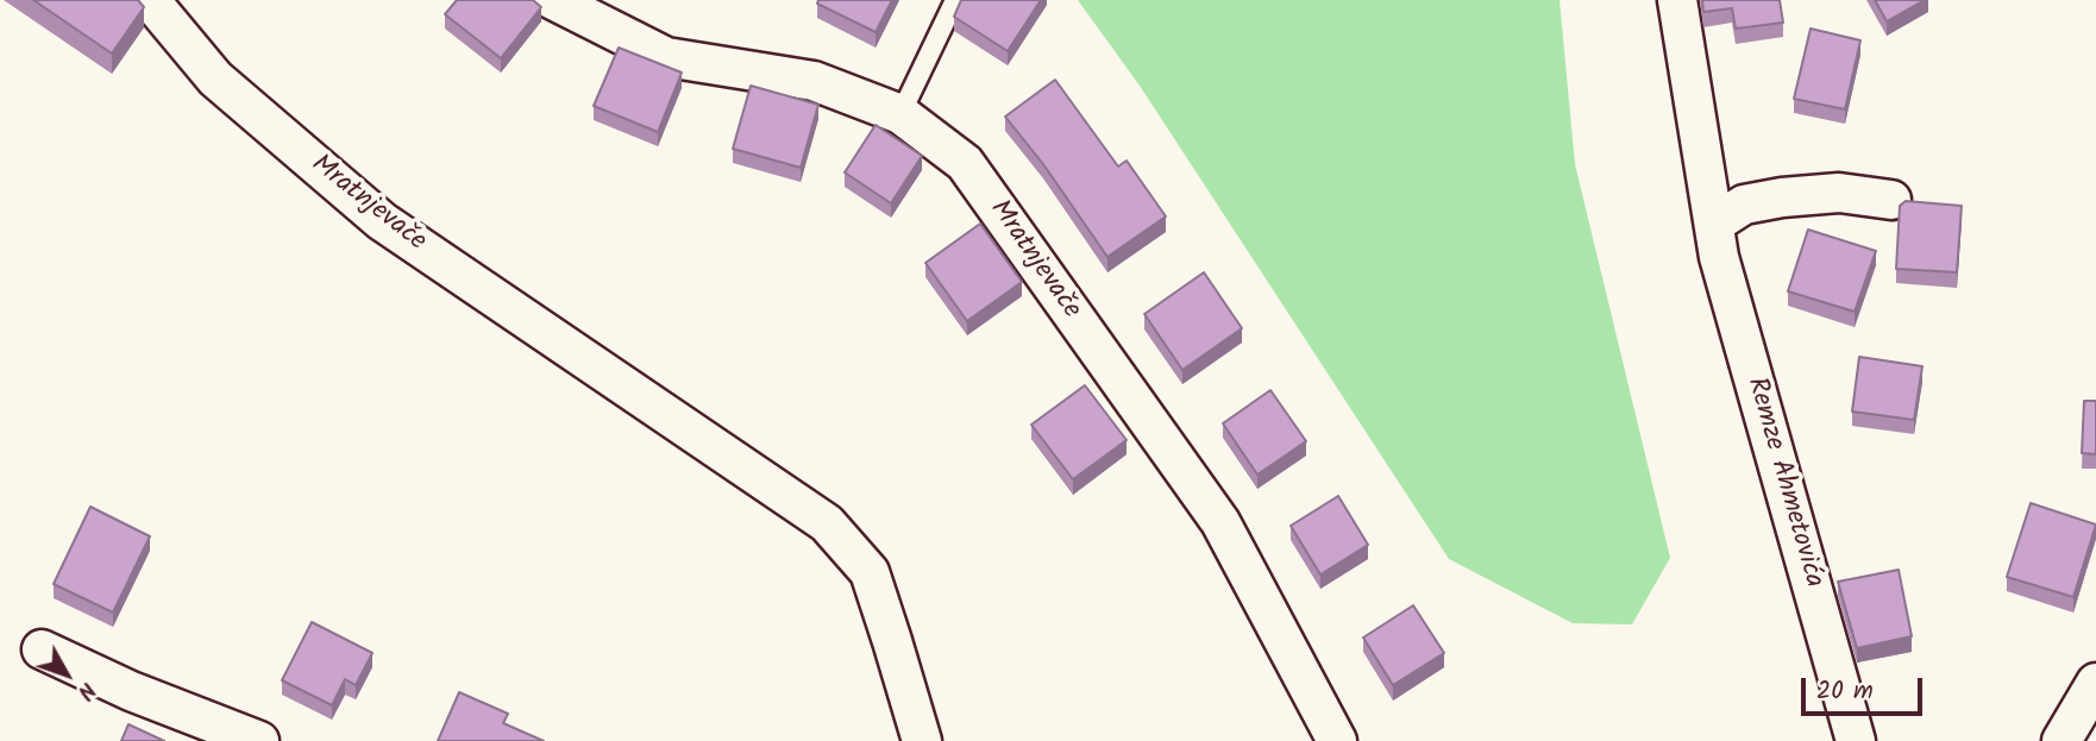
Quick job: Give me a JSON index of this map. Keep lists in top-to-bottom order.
{
  "streets": {
    "street": ["Mratnjevače", "Remze Ahmetovića"]
  },
  "scale_bar": "20 m",
  "north": "bottom right"
}
